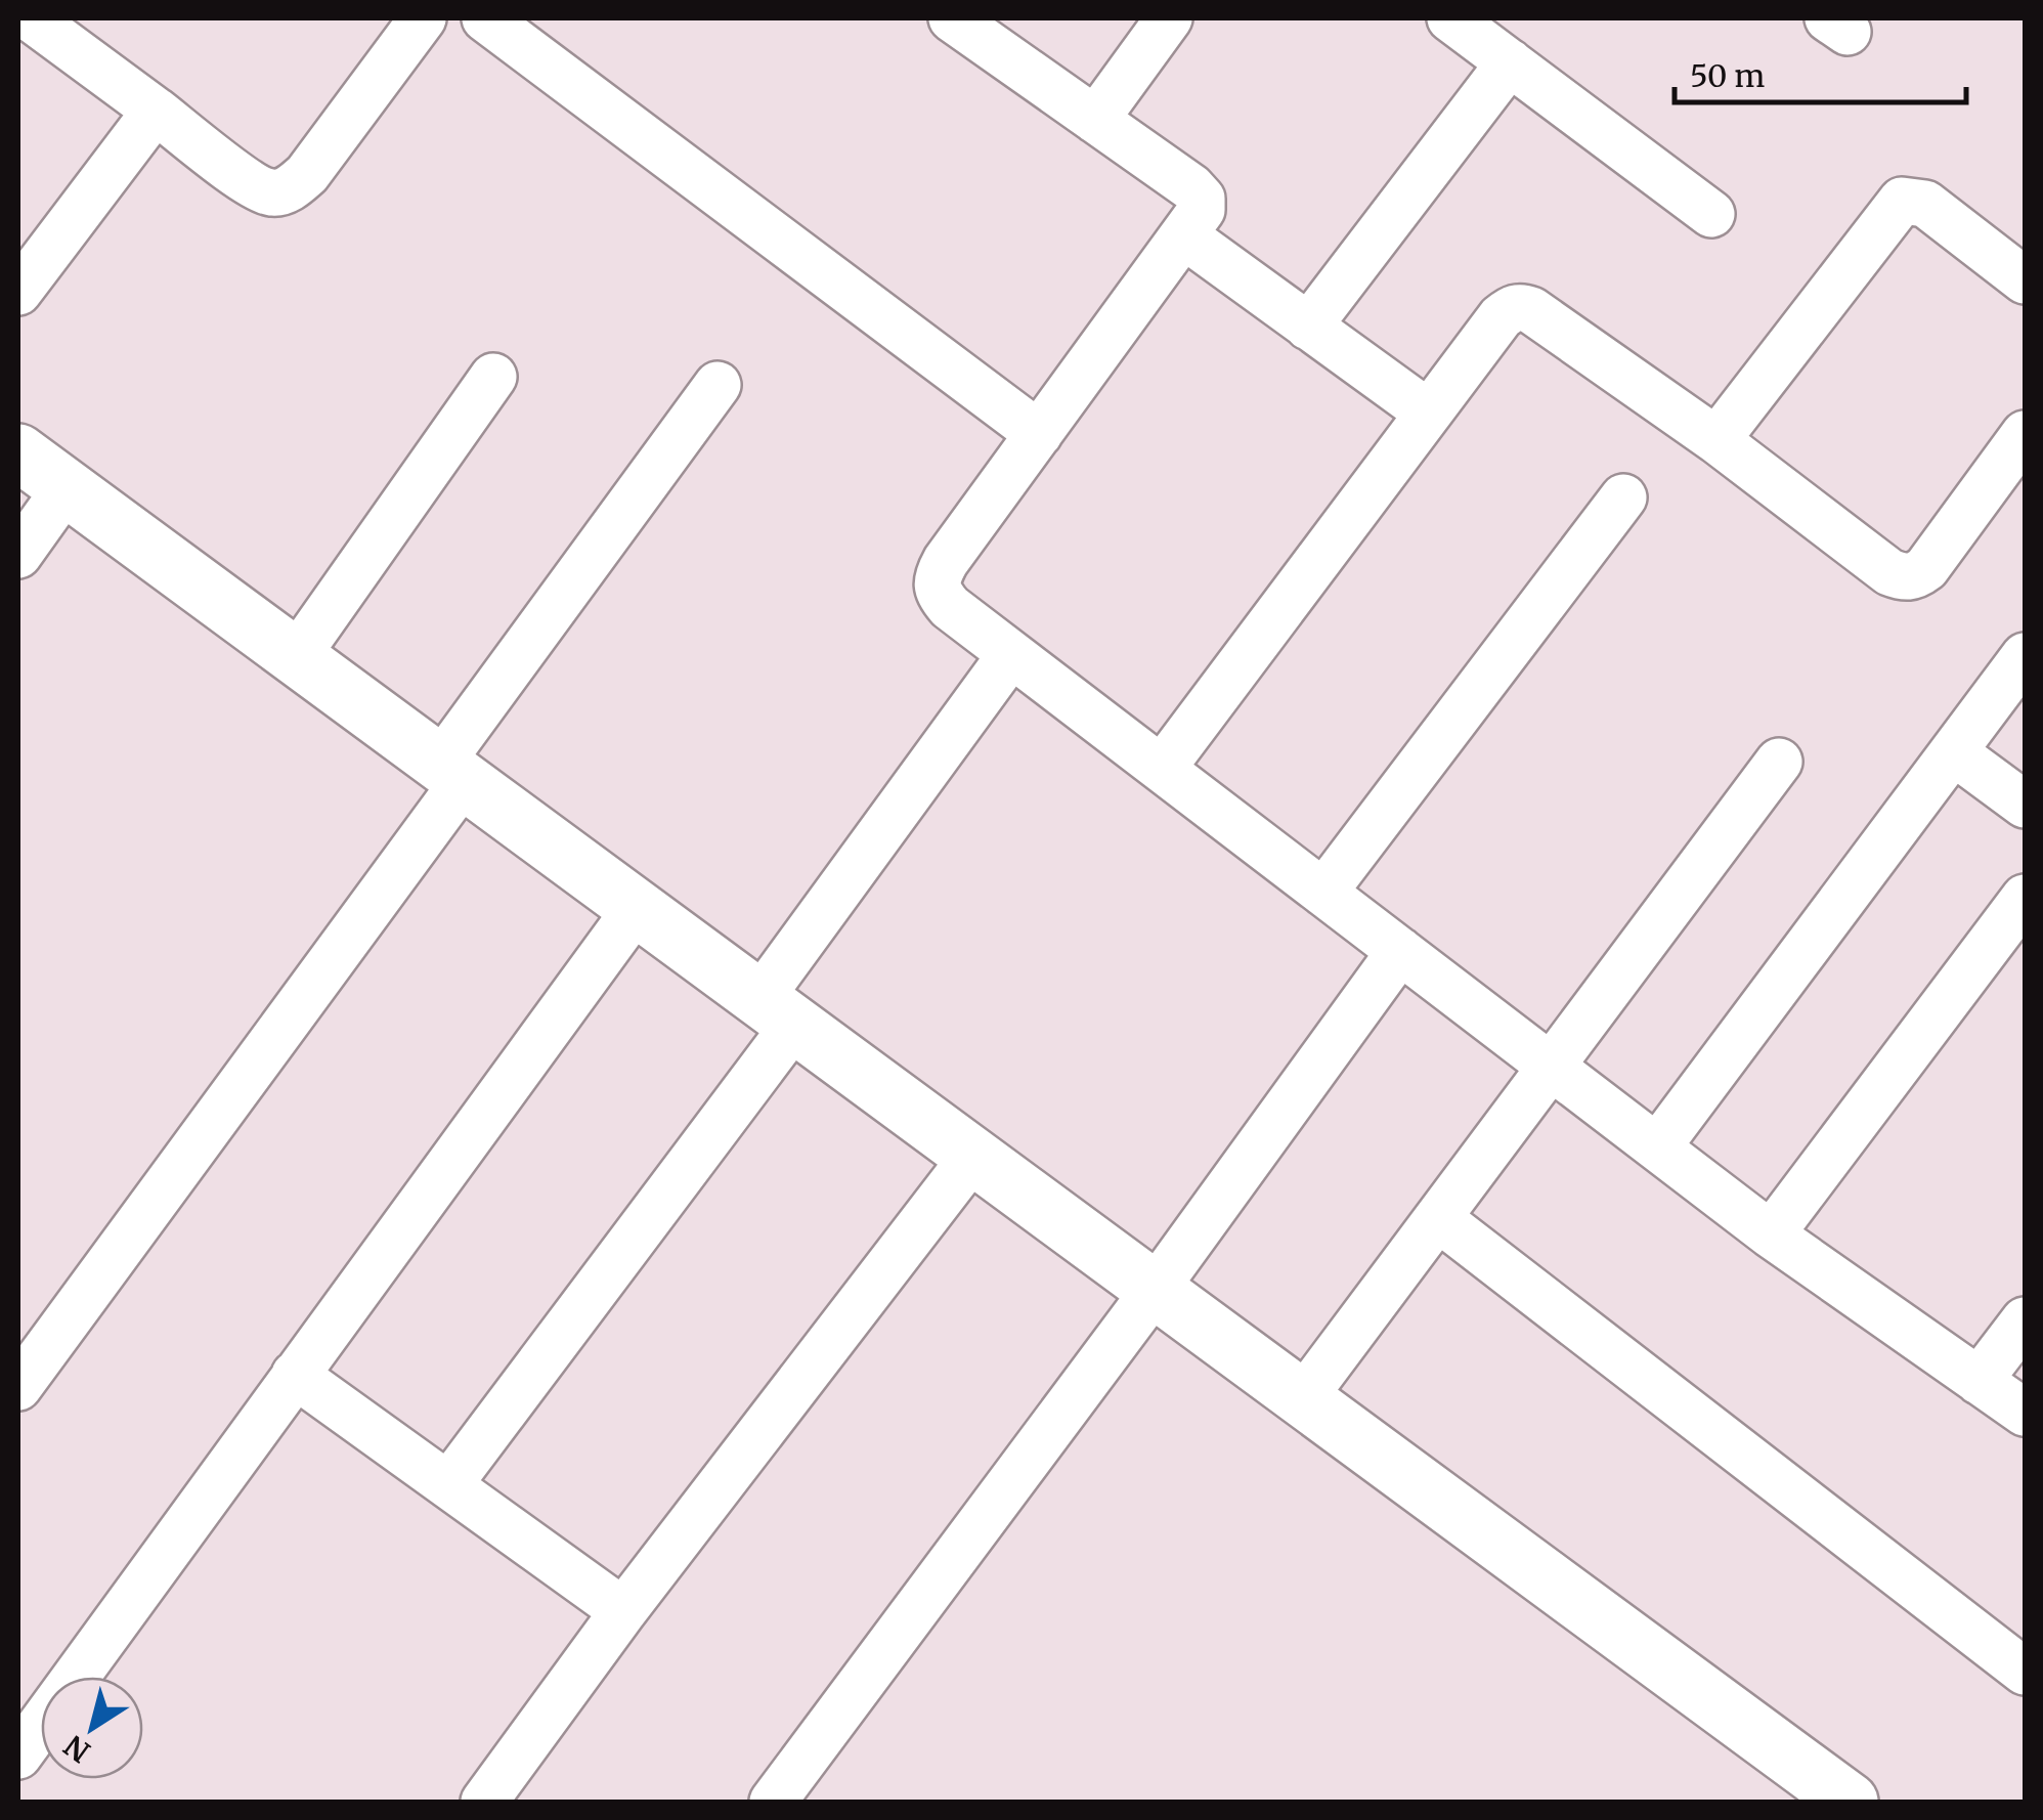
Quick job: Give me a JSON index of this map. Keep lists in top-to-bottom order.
{
  "scale_bar": "50 m",
  "north": "bottom left"
}
